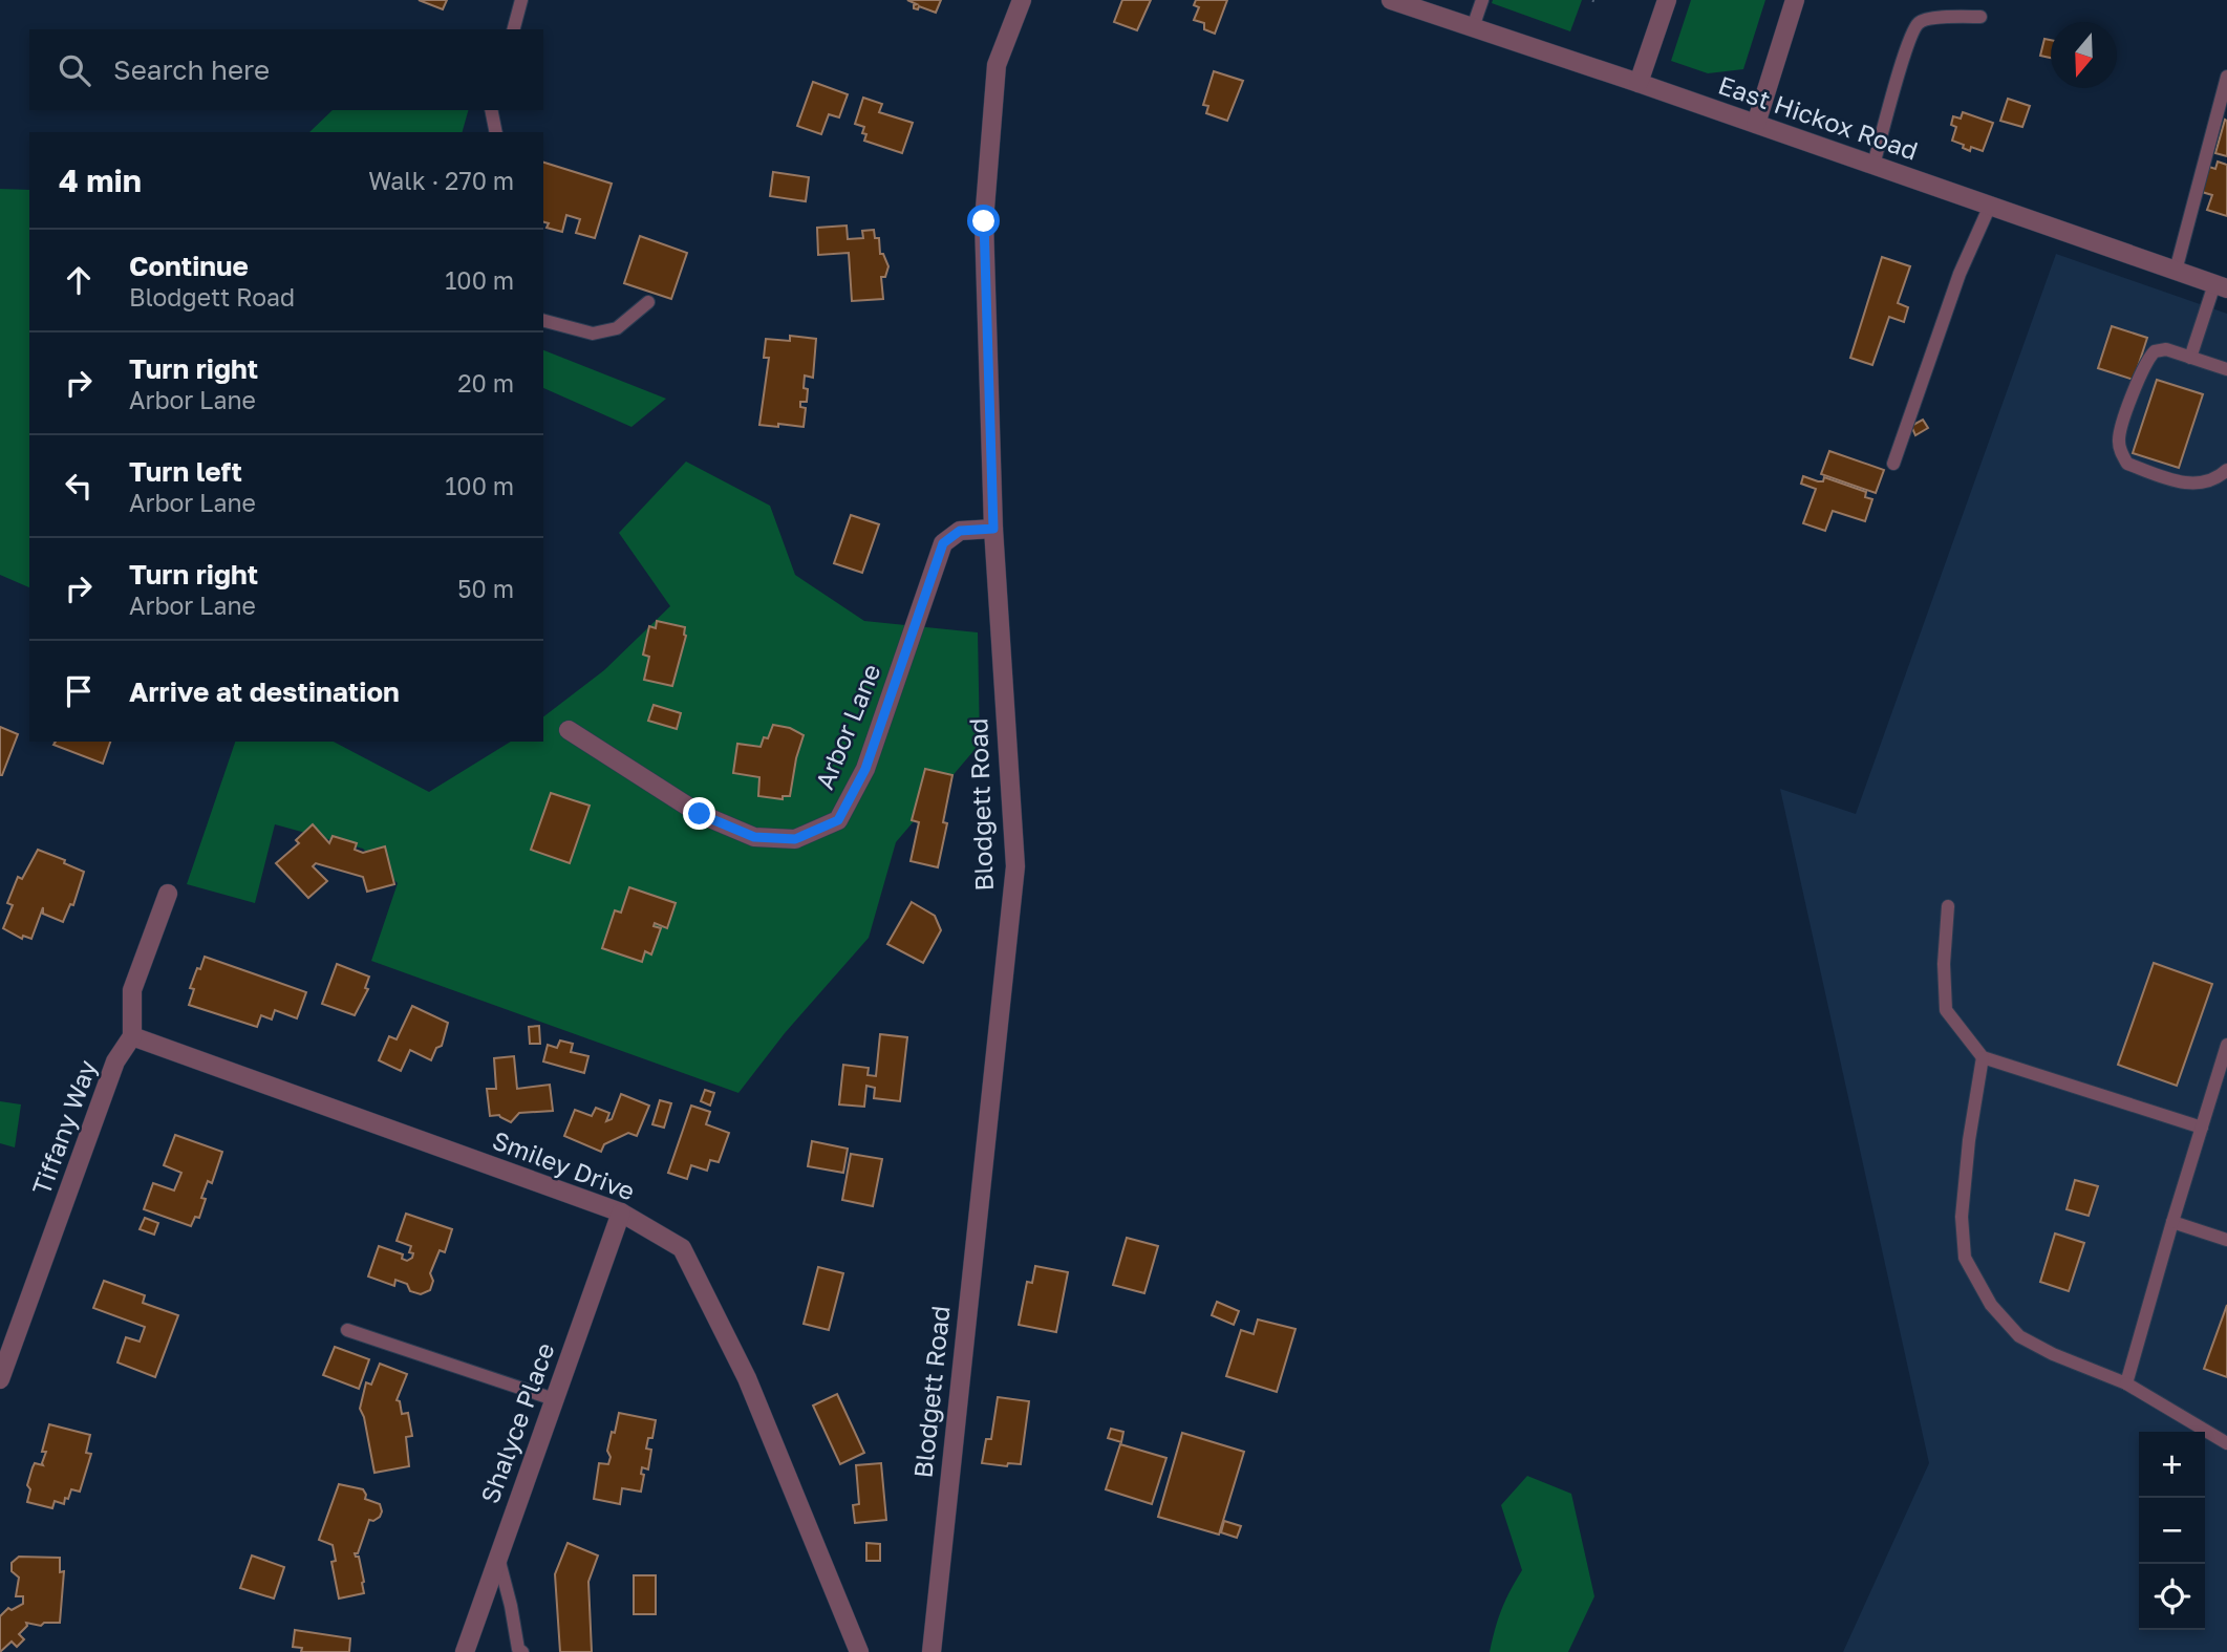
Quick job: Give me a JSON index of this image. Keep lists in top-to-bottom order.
{
  "streets": {
    "street": [
      "East Hickox Road",
      "Arbor Lane",
      "Blodgett Road",
      "Tiffany Way",
      "Smiley Drive",
      "Shalyce Place"
    ]
  },
  "crossings": [
    ["Arbor Lane", "Blodgett Road"],
    ["Tiffany Way", "Smiley Drive"],
    ["Smiley Drive", "Shalyce Place"]
  ],
  "north": "bottom",
  "page": {
    "search": "Search here",
    "heading": ["4 min", "Walk · 270 m"],
    "list": [
      ["Continue", "Blodgett Road", "100 m"],
      ["Turn right", "Arbor Lane", "20 m"],
      ["Turn left", "Arbor Lane", "100 m"],
      ["Turn right", "Arbor Lane", "50 m"],
      "Arrive at destination"
    ],
    "map_buttons": ["+", "−"]
  }
}
